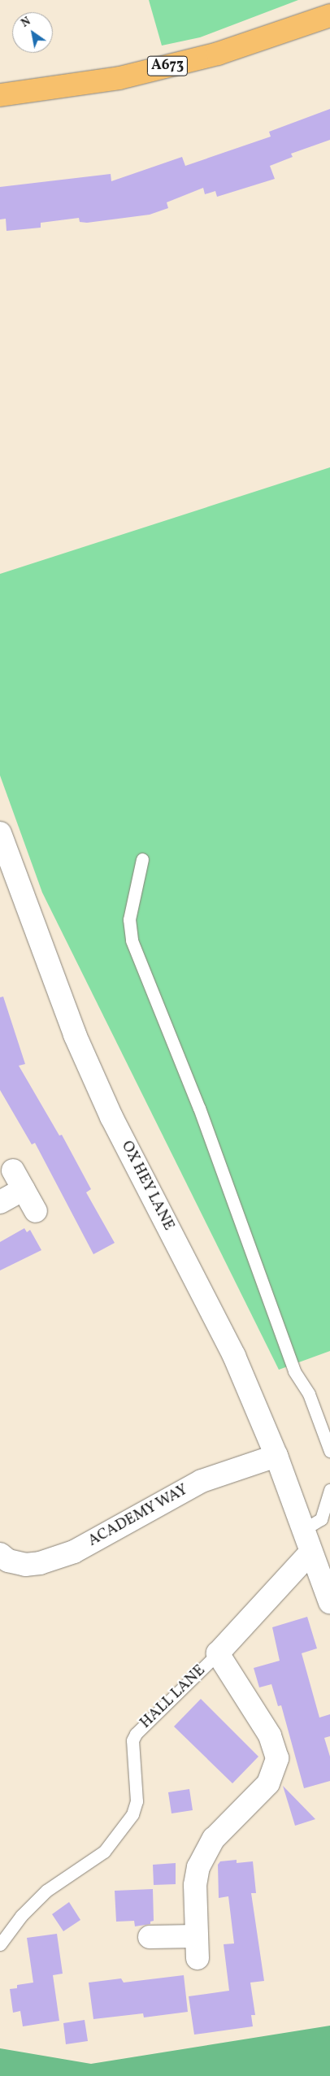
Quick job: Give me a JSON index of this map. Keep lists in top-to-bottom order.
{
  "streets": {
    "highway": ["A673"],
    "street": ["OX HEY LANE", "ACADEMY WAY", "HALL LANE"]
  },
  "crossings": [
    ["OX HEY LANE", "ACADEMY WAY"],
    ["OX HEY LANE", "HALL LANE"]
  ],
  "north": "top left"
}
